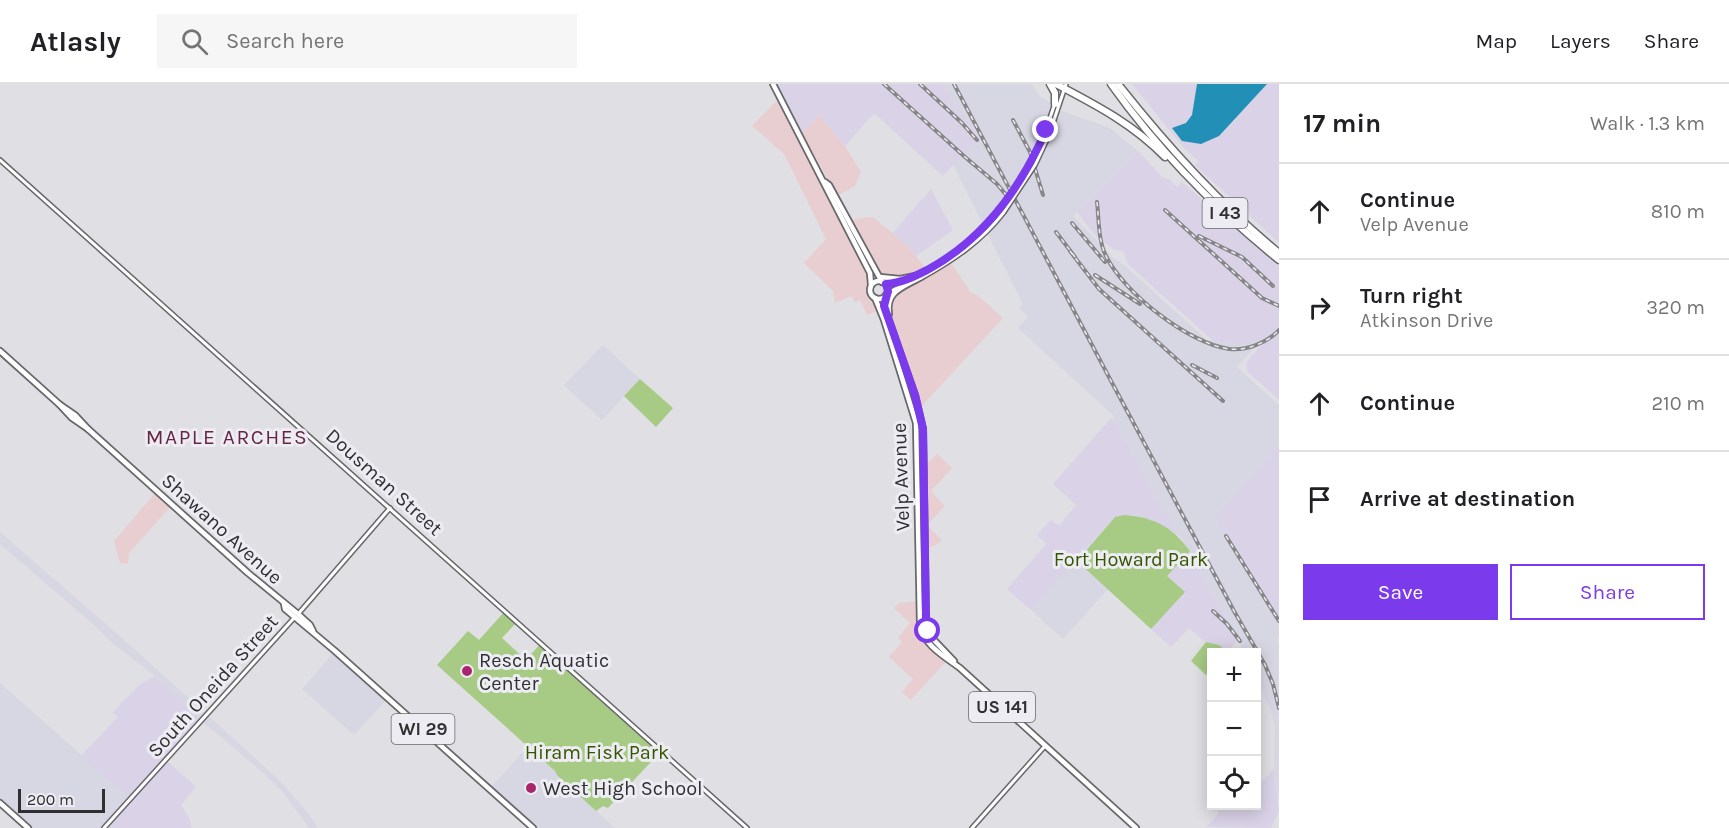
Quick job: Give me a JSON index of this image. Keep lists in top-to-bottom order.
{
  "streets": {
    "highway": ["I 43"],
    "main road": [
      "Velp Avenue",
      "Shawano Avenue",
      "US 141",
      "WI 29"
    ],
    "street": ["Dousman Street", "South Oneida Street"]
  },
  "crossings": [
    ["Velp Avenue", "US 141"],
    ["Dousman Street", "South Oneida Street"],
    ["Shawano Avenue", "South Oneida Street"]
  ],
  "districts": ["MAPLE ARCHES"],
  "parks": ["Fort Howard Park", "Hiram Fisk Park"],
  "places": ["Resch Aquatic Center", "West High School"],
  "scale_bar": "200 m",
  "page": {
    "header": "Atlasly",
    "search": "Search here",
    "nav": ["Map", "Layers", "Share"],
    "heading": ["17 min", "Walk · 1.3 km"],
    "list": [
      ["Continue", "Velp Avenue", "810 m"],
      ["Turn right", "Atkinson Drive", "320 m"],
      ["Continue", "210 m"],
      "Arrive at destination"
    ],
    "buttons": ["Save", "Share"],
    "map_buttons": ["+", "−"],
    "scale": "200 m"
  }
}
